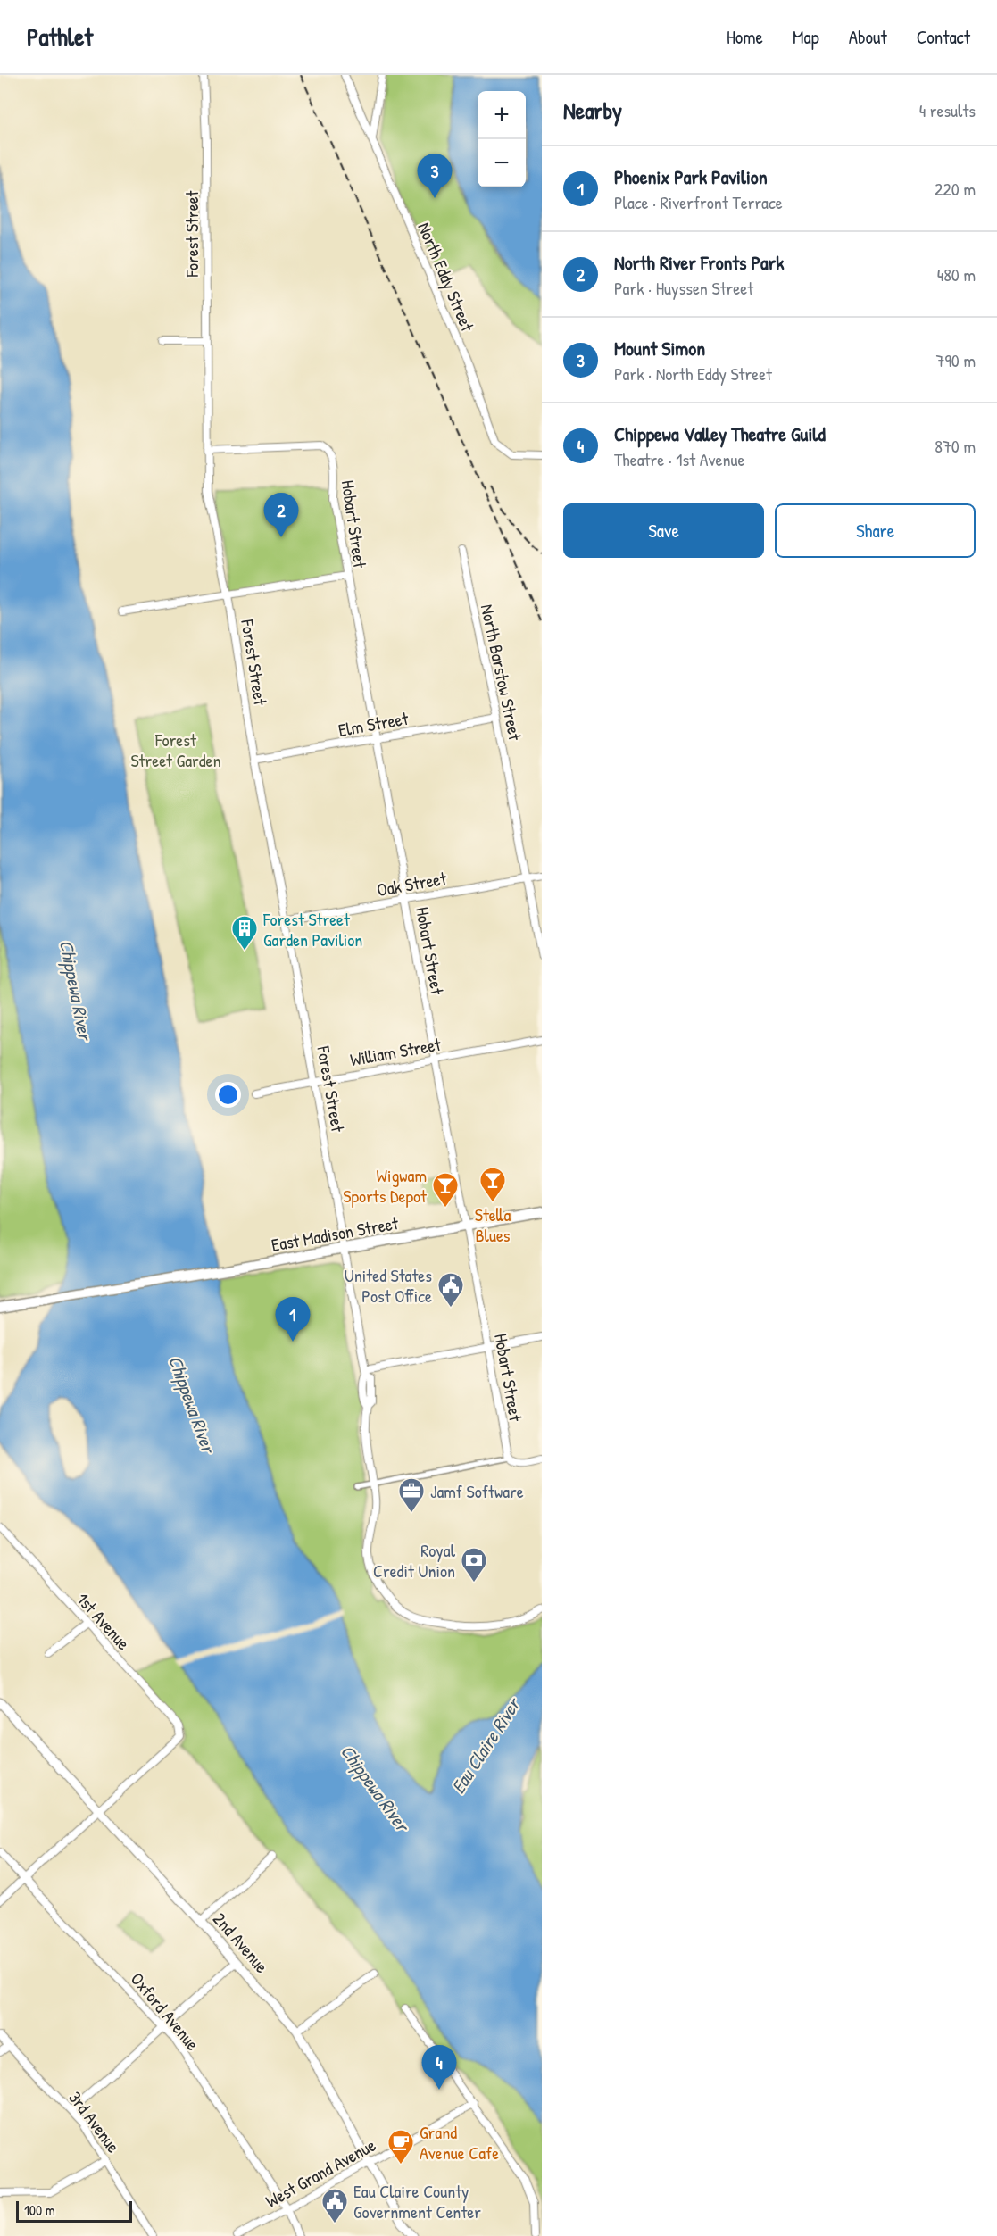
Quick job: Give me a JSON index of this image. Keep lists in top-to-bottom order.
{
  "streets": {
    "main road": ["East Madison Street"],
    "street": [
      "Forest Street",
      "North Eddy Street",
      "Hobart Street",
      "North Barstow Street",
      "Elm Street",
      "Oak Street",
      "William Street",
      "1st Avenue",
      "2nd Avenue",
      "Oxford Avenue",
      "3rd Avenue",
      "West Grand Avenue"
    ]
  },
  "crossings": [
    ["Forest Street", "Hobart Street"],
    ["Forest Street", "Elm Street"],
    ["Forest Street", "Oak Street"],
    ["Forest Street", "William Street"],
    ["Forest Street", "East Madison Street"],
    ["Hobart Street", "Elm Street"],
    ["Hobart Street", "Oak Street"],
    ["Hobart Street", "William Street"],
    ["Hobart Street", "East Madison Street"],
    ["North Barstow Street", "Elm Street"],
    ["North Barstow Street", "Oak Street"],
    ["1st Avenue", "2nd Avenue"],
    ["2nd Avenue", "West Grand Avenue"],
    ["Oxford Avenue", "West Grand Avenue"]
  ],
  "water": ["Chippewa River", "Eau Claire River"],
  "parks": ["Forest Street Garden"],
  "places": {
    "building": ["Forest Street Garden Pavilion"],
    "bar": ["Stella Blues", "Wigwam Sports Depot"],
    "public building": ["United States Post Office", "Eau Claire County Government Center"],
    "office": ["Jamf Software"],
    "bank": ["Royal Credit Union"],
    "cafe": ["Grand Avenue Cafe"]
  },
  "scale_bar": "100 m",
  "page": {
    "header": "Pathlet",
    "nav": [
      "Home",
      "Map",
      "About",
      "Contact"
    ],
    "heading": ["Nearby", "4 results"],
    "map_buttons": ["+", "−"],
    "list": [
      {
        "mark": "1",
        "name": "Phoenix Park Pavilion",
        "note": "Place · Riverfront Terrace",
        "value": "220 m"
      },
      {
        "mark": "2",
        "name": "North River Fronts Park",
        "note": "Park · Huyssen Street",
        "value": "480 m"
      },
      {
        "mark": "3",
        "name": "Mount Simon",
        "note": "Park · North Eddy Street",
        "value": "790 m"
      },
      {
        "mark": "4",
        "name": "Chippewa Valley Theatre Guild",
        "note": "Theatre · 1st Avenue",
        "value": "870 m"
      }
    ],
    "pins": [
      "3",
      "2",
      "1",
      "4"
    ],
    "buttons": ["Save", "Share"],
    "scale": "100 m"
  }
}
